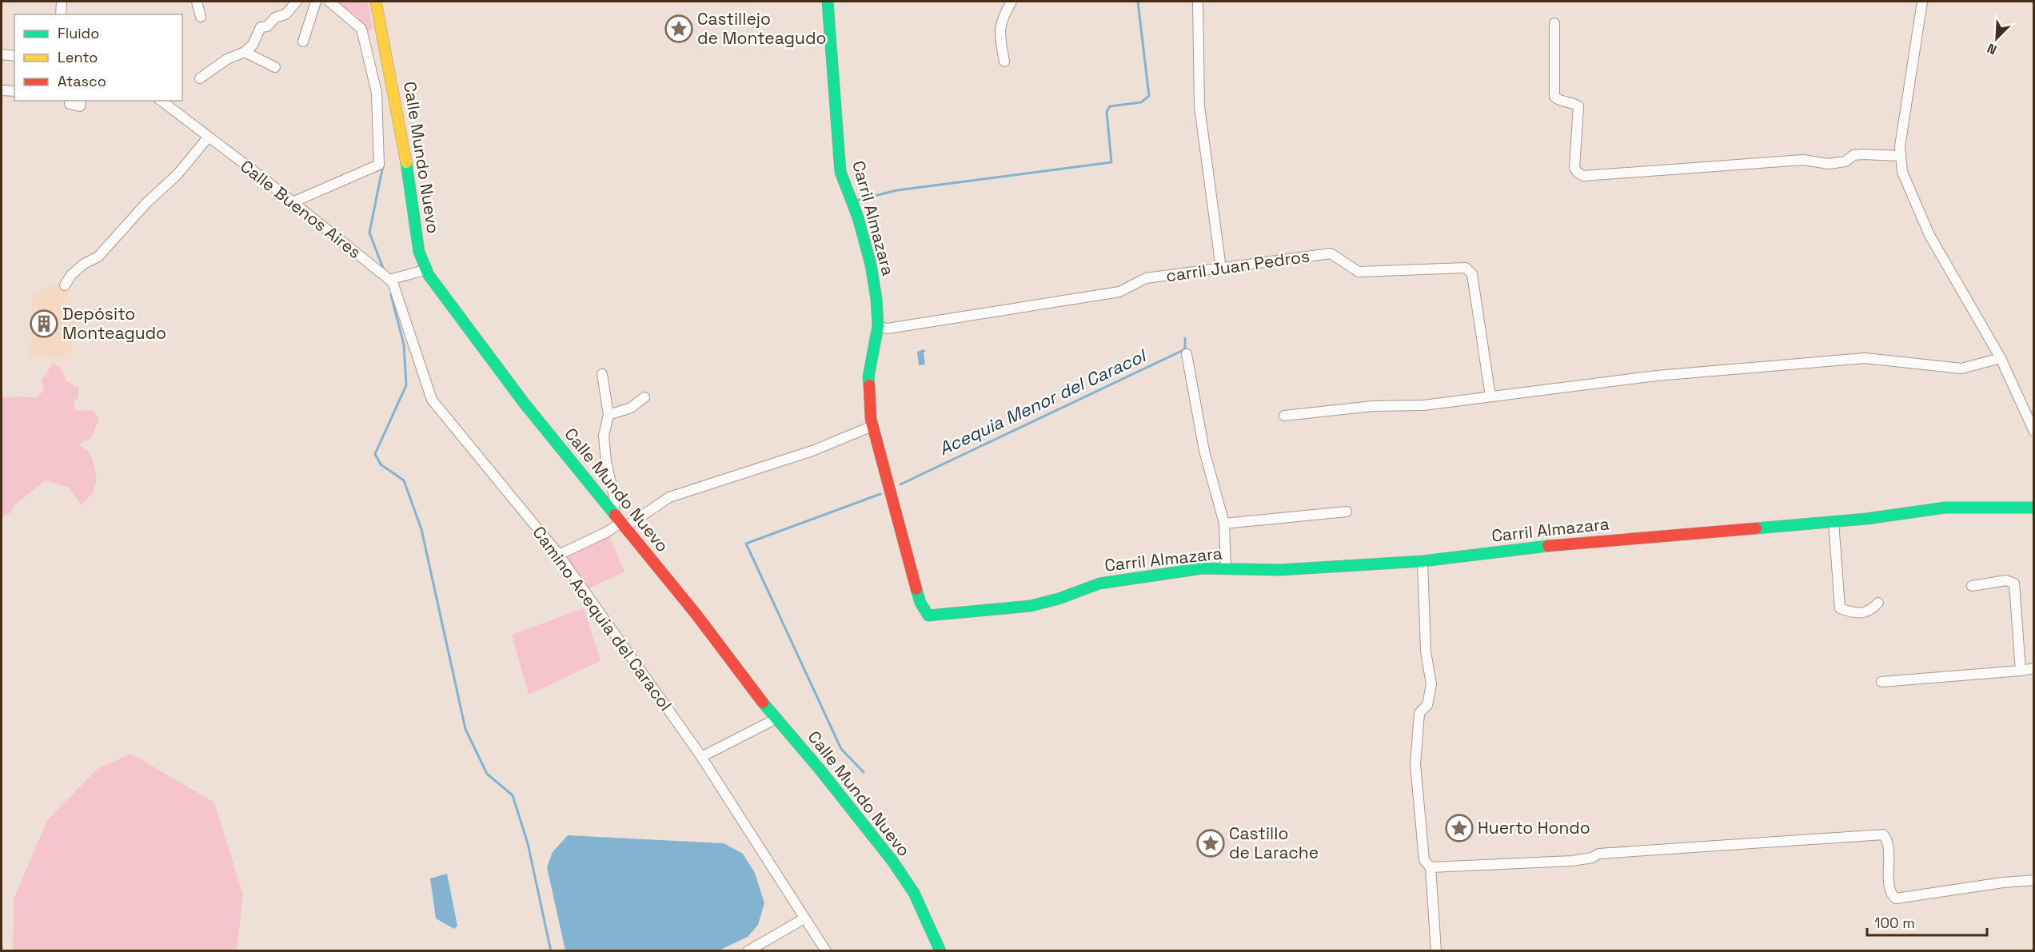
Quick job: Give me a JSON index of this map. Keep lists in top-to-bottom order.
{
  "streets": {
    "street": [
      "Calle Mundo Nuevo",
      "Calle Buenos Aires",
      "Carril Almazara",
      "carril Juan Pedros",
      "Camino Acequia del Caracol"
    ]
  },
  "crossings": [
    ["Calle Mundo Nuevo", "Calle Buenos Aires"],
    ["Calle Buenos Aires", "Camino Acequia del Caracol"],
    ["Carril Almazara", "carril Juan Pedros"]
  ],
  "water": ["Acequia Menor del Caracol"],
  "places": {
    "place": ["Castillejo de Monteagudo", "Huerto Hondo", "Castillo de Larache"],
    "building": ["Depósito Monteagudo"]
  },
  "legend": ["Fluido", "Lento", "Atasco"],
  "scale_bar": "100 m",
  "north": "bottom left"
}
